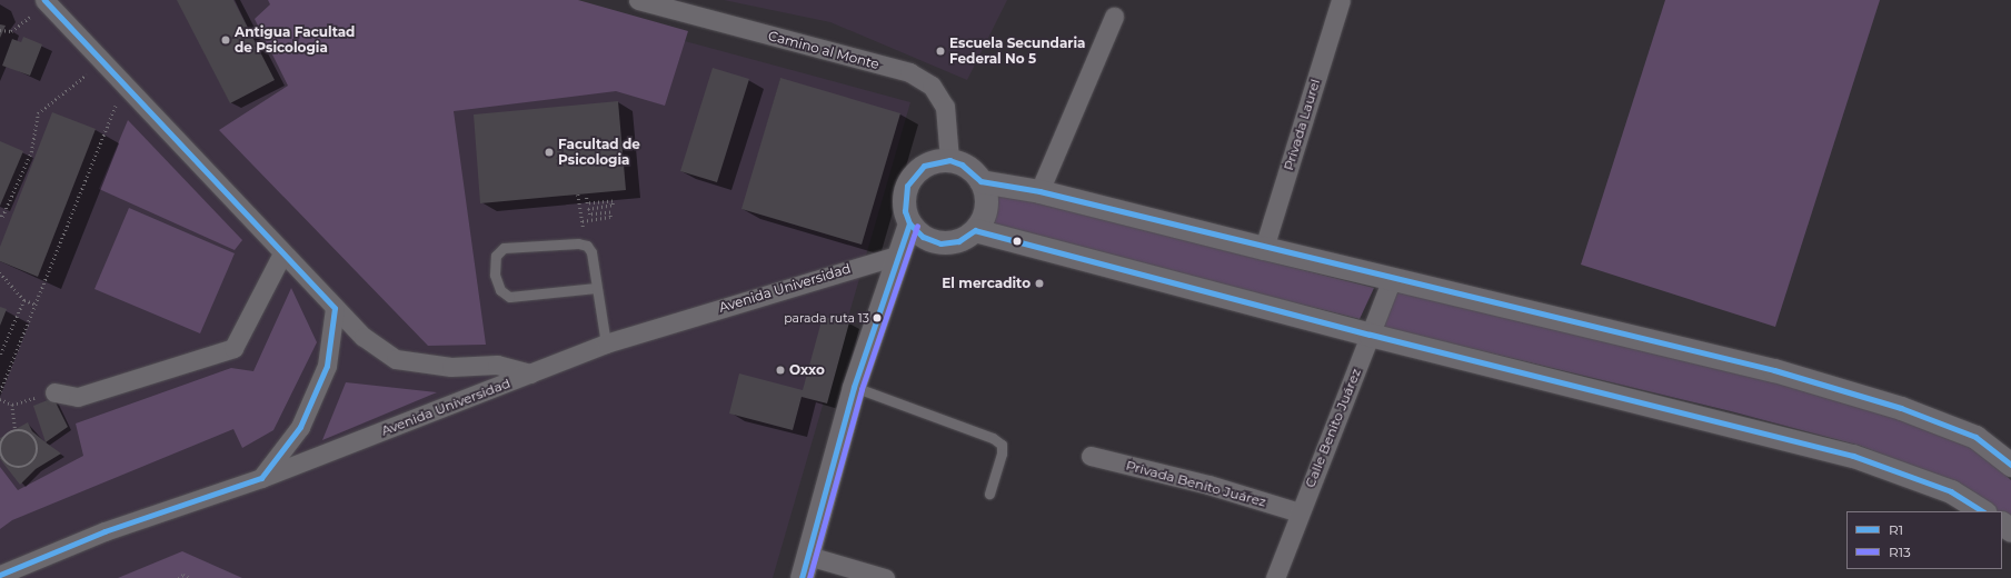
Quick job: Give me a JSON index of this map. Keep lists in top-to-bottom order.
{
  "streets": {
    "street": [
      "Camino al Monte",
      "Privada Laurel",
      "Avenida Universidad",
      "Calle Benito Juárez",
      "Privada Benito Juárez"
    ]
  },
  "crossings": [
    ["Calle Benito Juárez", "Privada Benito Juárez"]
  ],
  "places": [
    "Antigua Facultad de Psicologia",
    "Escuela Secundaria Federal No 5",
    "Facultad de Psicologia",
    "El mercadito",
    "parada ruta 13",
    "Oxxo"
  ],
  "lines": ["transit line R1", "transit line R13"],
  "legend": ["R1", "R13"]
}
